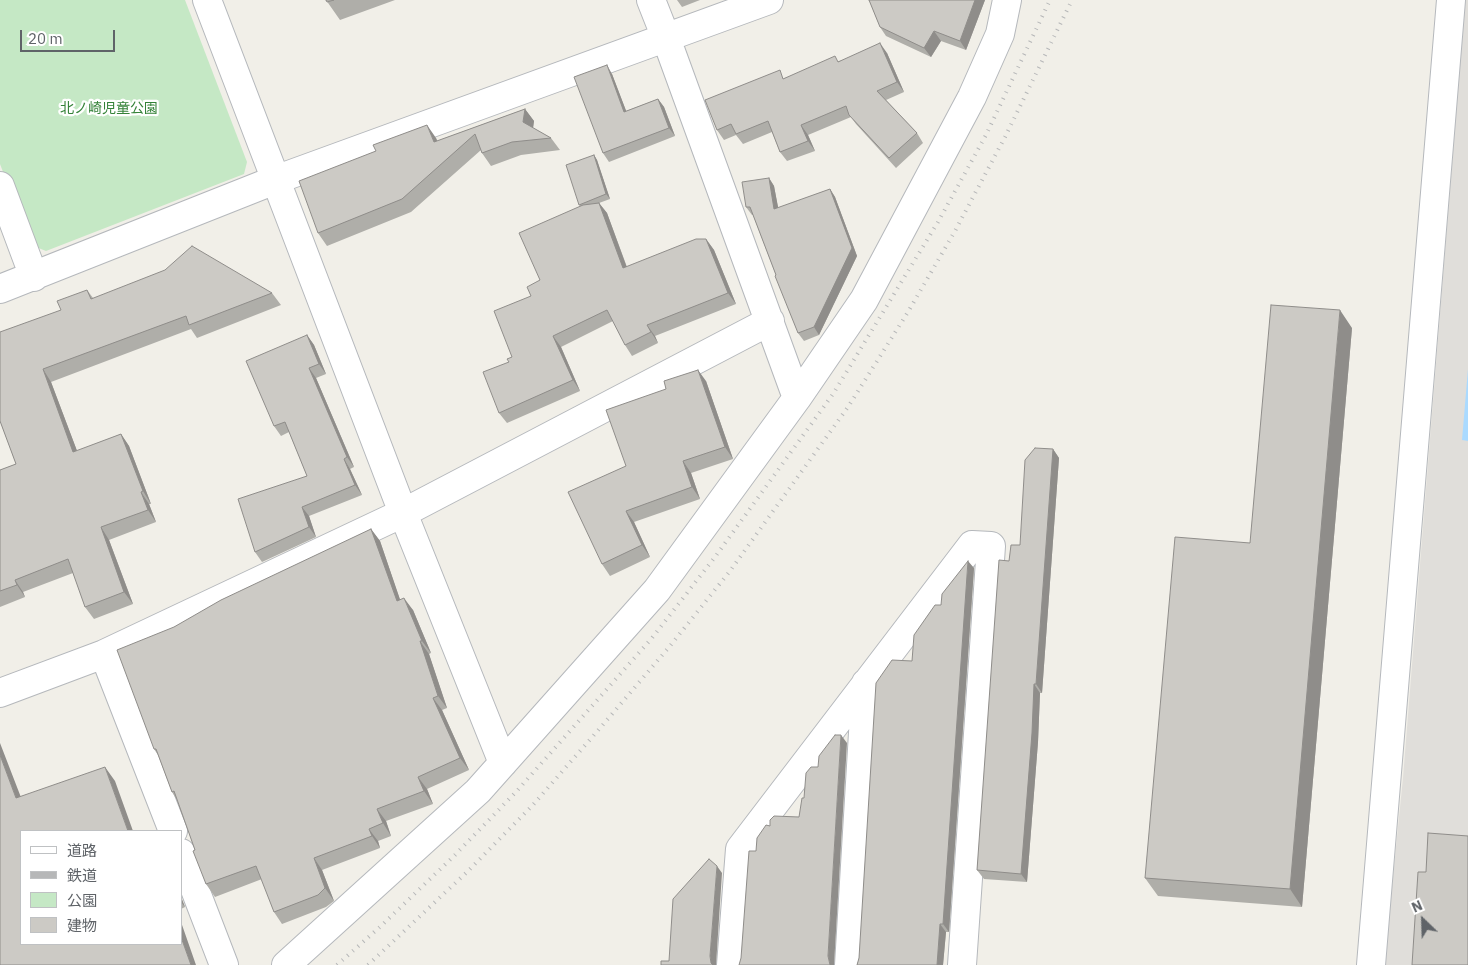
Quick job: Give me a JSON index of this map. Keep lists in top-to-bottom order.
{
  "parks": ["北ノ崎児童公園"],
  "legend": [
    "道路",
    "鉄道",
    "公園",
    "建物"
  ],
  "scale_bar": "20 m",
  "north": "top left"
}
